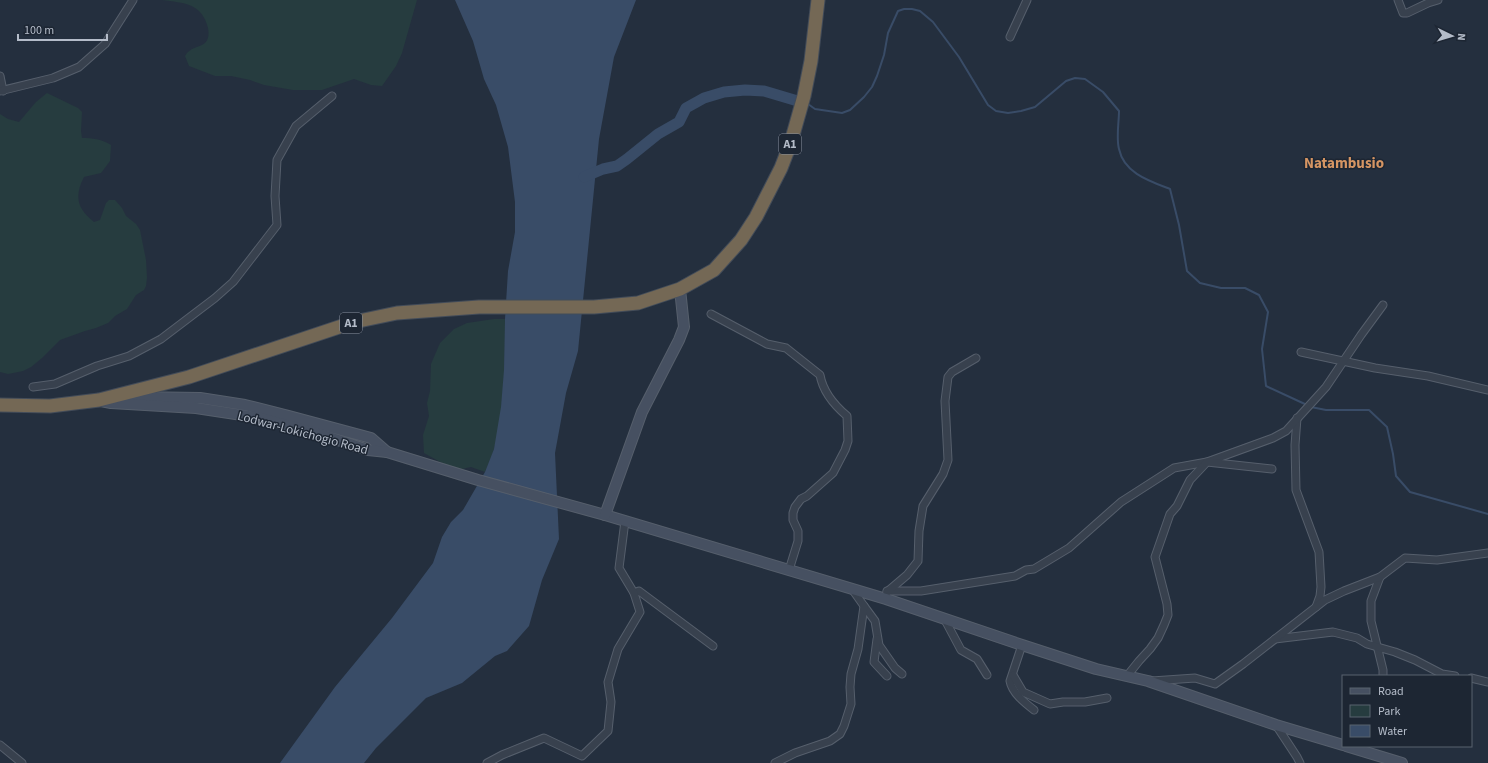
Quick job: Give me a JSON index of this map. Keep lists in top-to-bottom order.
{
  "streets": {
    "highway": ["A1", "Lodwar-Lokichogio Road"]
  },
  "crossings": [
    ["A1", "Lodwar-Lokichogio Road"]
  ],
  "districts": ["Natambusio"],
  "legend": ["Road", "Park", "Water"],
  "scale_bar": "100 m",
  "north": "right"
}
